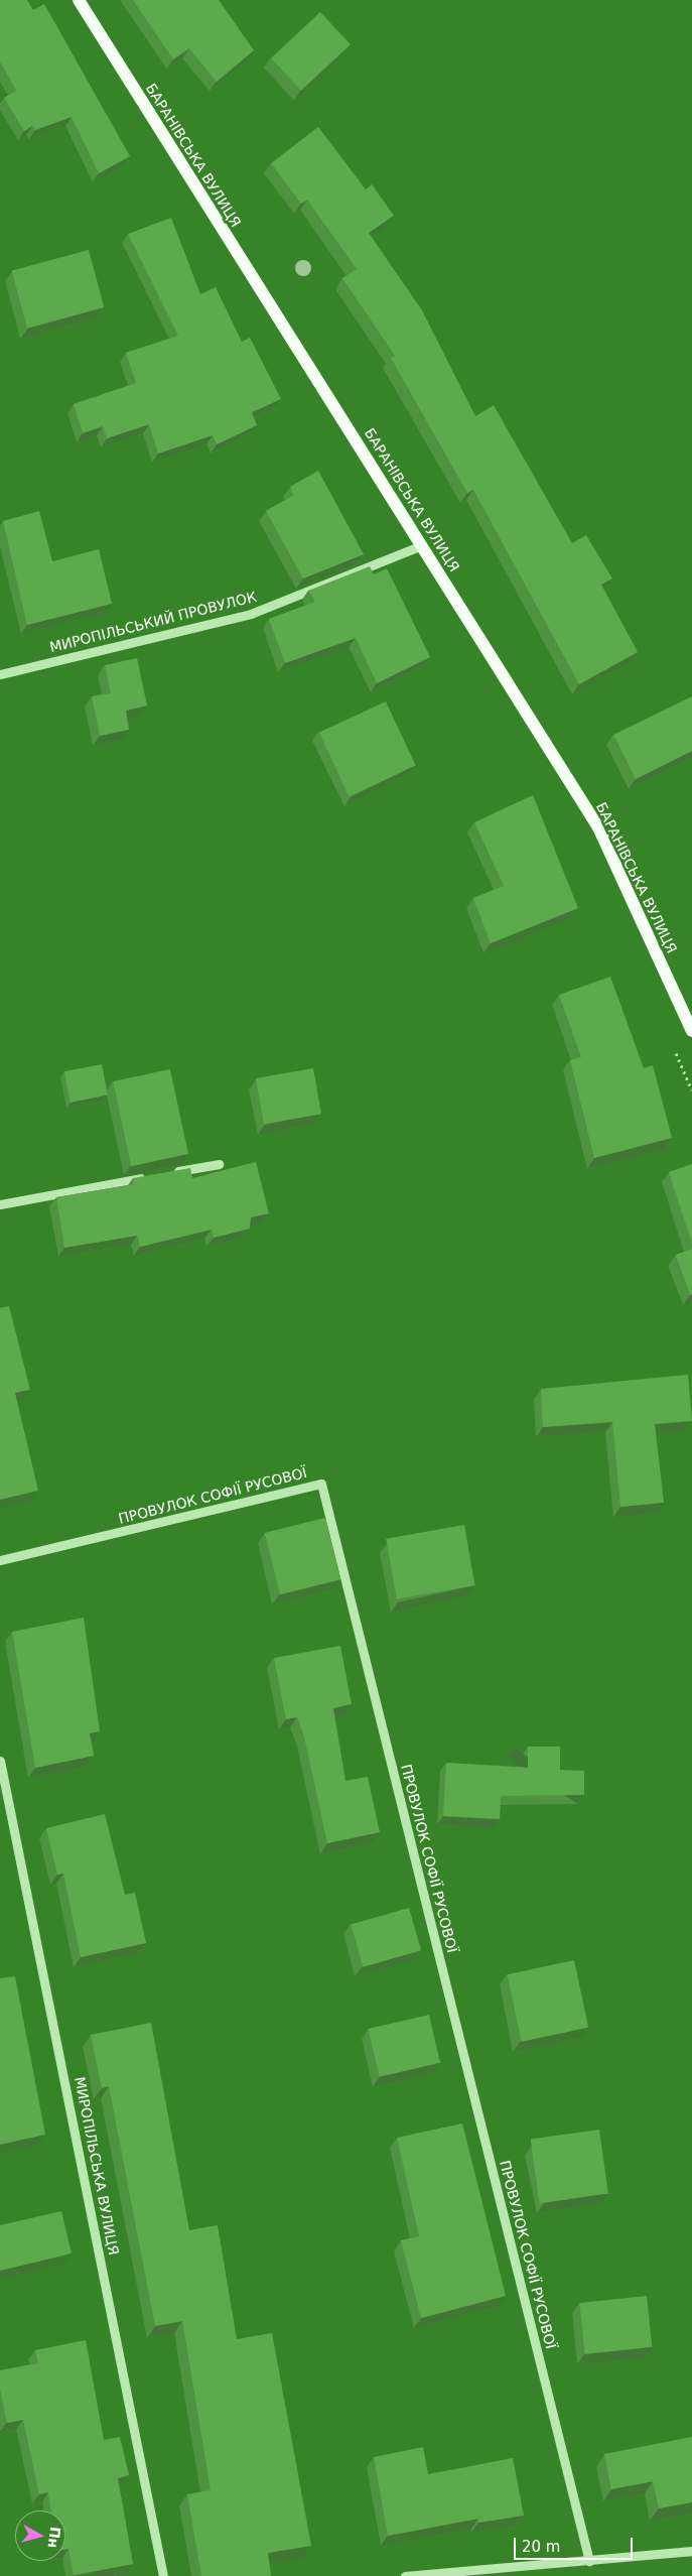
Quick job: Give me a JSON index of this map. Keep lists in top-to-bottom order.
{
  "streets": {
    "main road": ["БАРАНІВСЬКА ВУЛИЦЯ"],
    "street": ["МИРОПІЛЬСЬКИЙ ПРОВУЛОК", "ПРОВУЛОК СОФІЇ РУСОВОЇ", "МИРОПІЛЬСЬКА ВУЛИЦЯ"]
  },
  "crossings": [
    ["БАРАНІВСЬКА ВУЛИЦЯ", "МИРОПІЛЬСЬКИЙ ПРОВУЛОК"]
  ],
  "scale_bar": "20 m",
  "north": "right"
}
